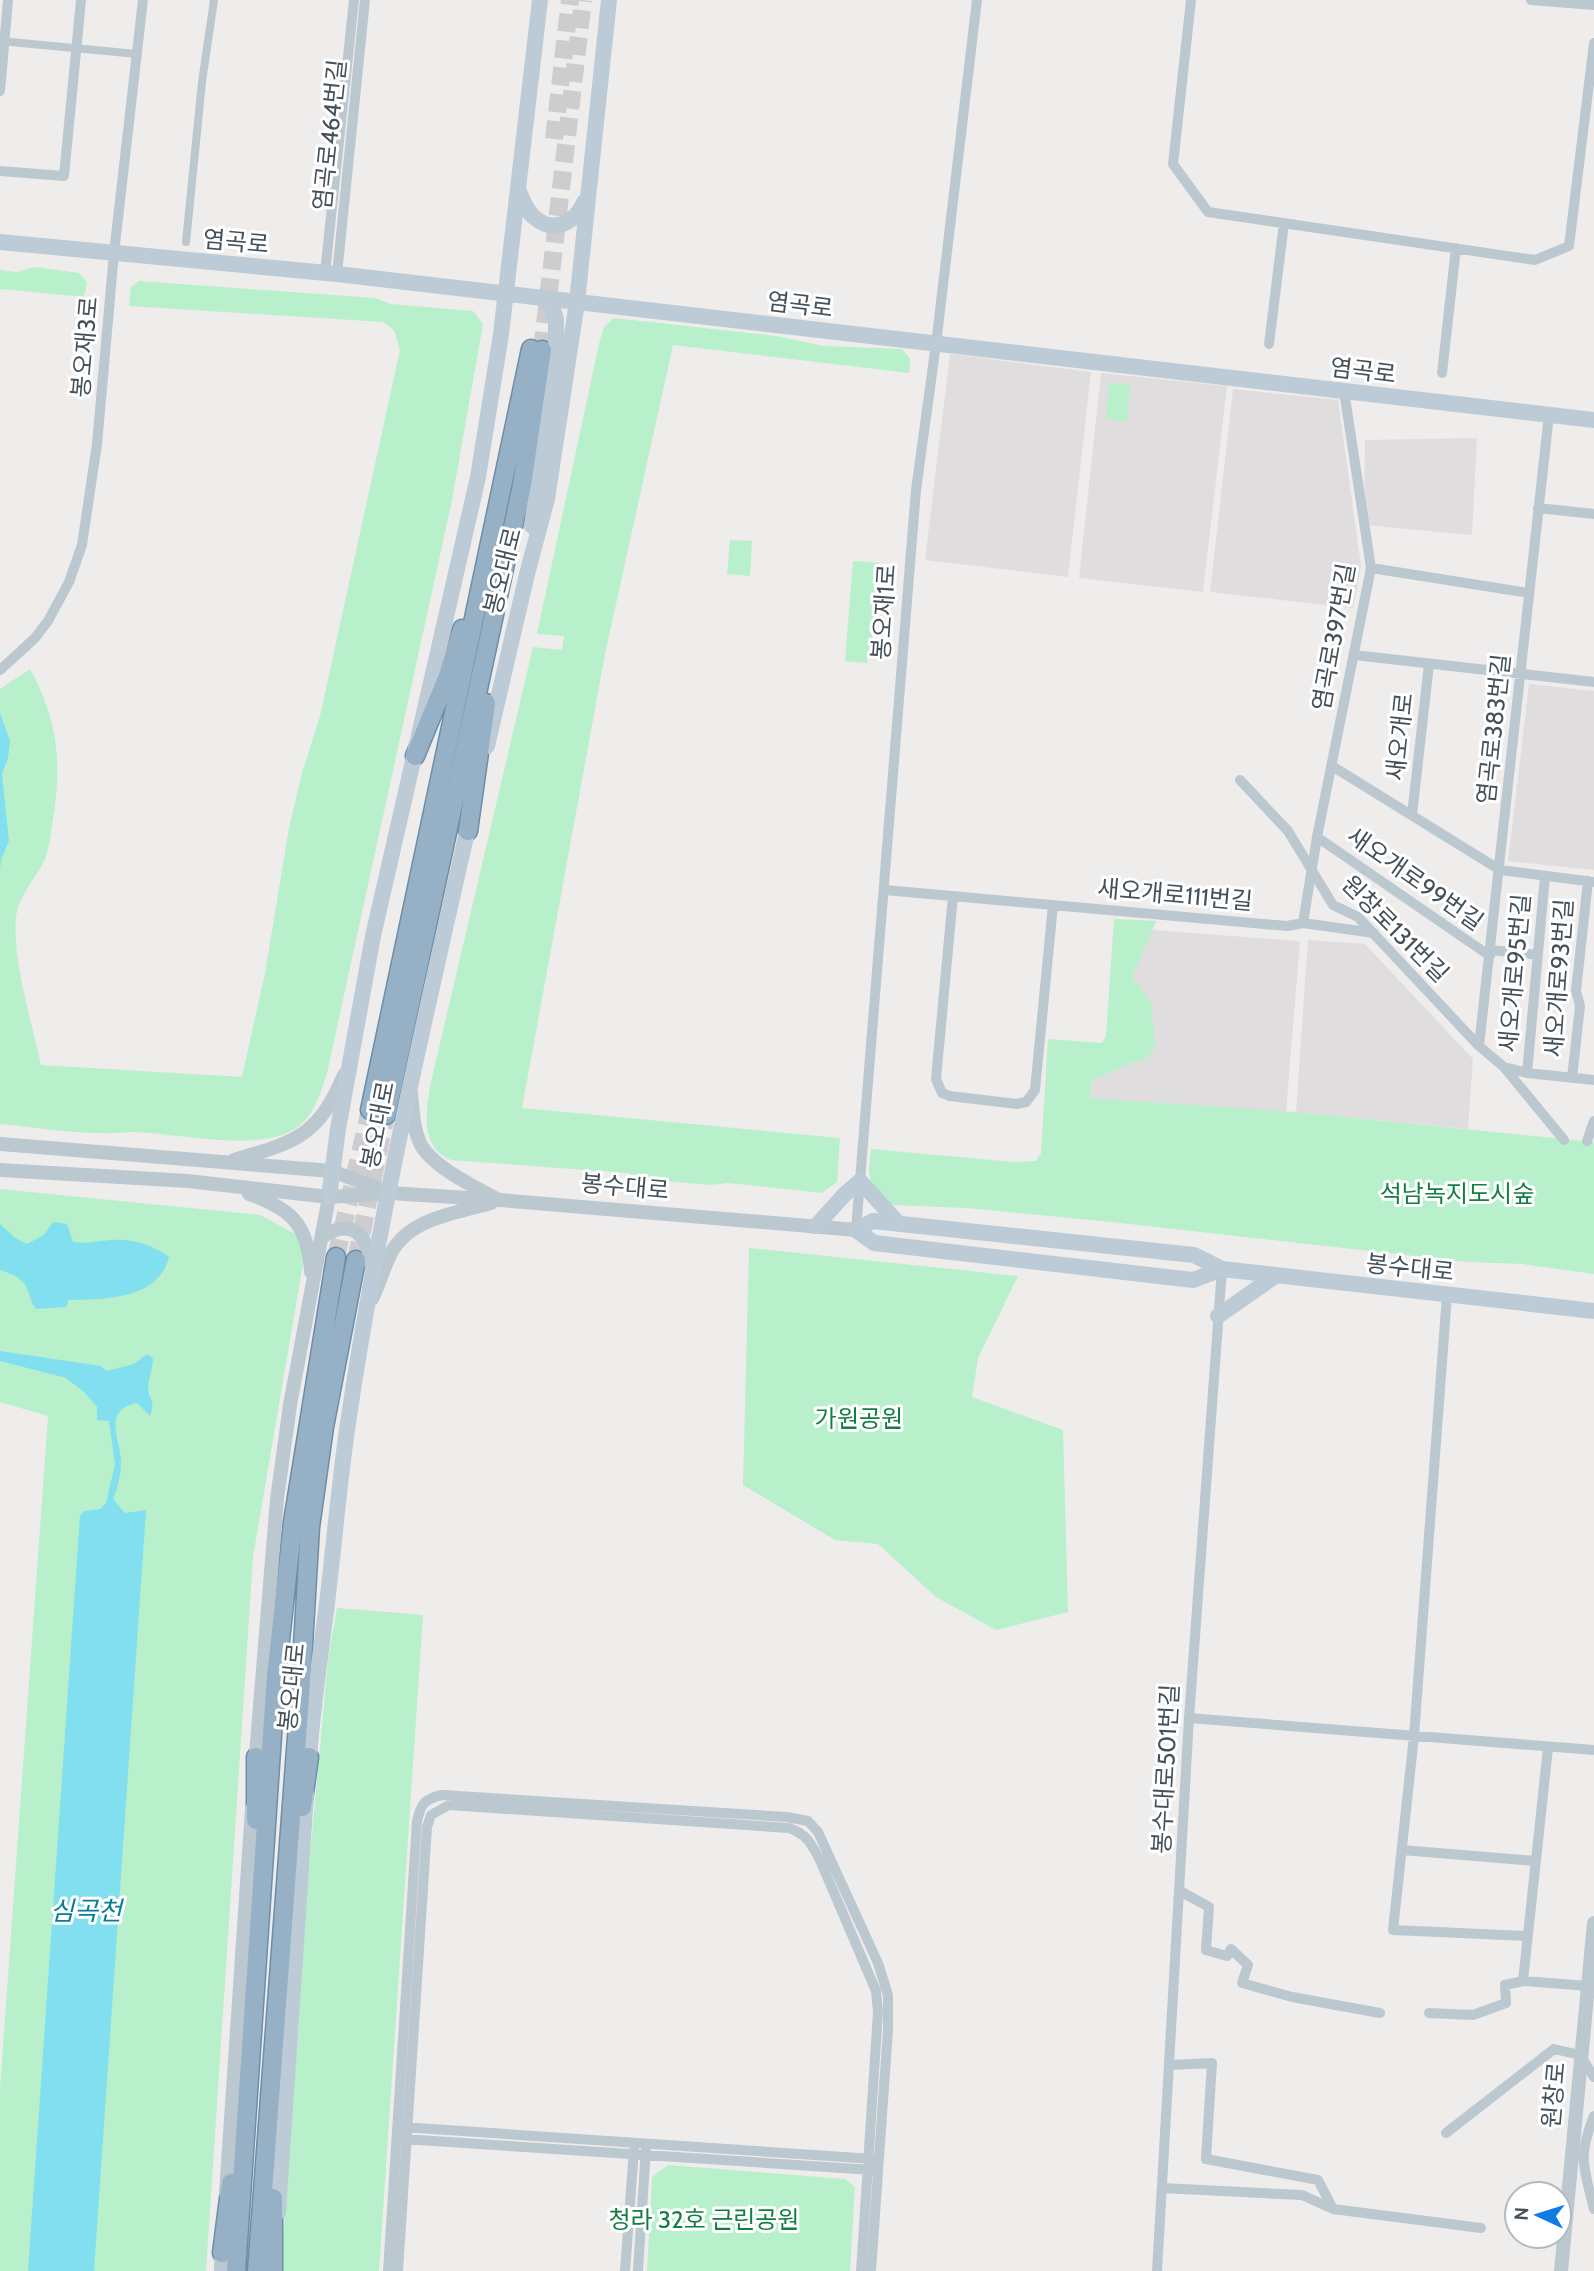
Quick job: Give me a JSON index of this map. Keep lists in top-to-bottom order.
{
  "streets": {
    "highway": ["봉오대로"],
    "main road": ["염곡로", "봉수대로"],
    "street": [
      "염곡로464번길",
      "봉오재3로",
      "봉오재1로",
      "염곡로397번길",
      "염곡로383번길",
      "새오개로",
      "새오개로99번길",
      "새오개로111번길",
      "원창로131번길",
      "새오개로95번길",
      "새오개로93번길",
      "봉수대로501번길",
      "원창로"
    ]
  },
  "crossings": [
    ["염곡로464번길", "염곡로"],
    ["염곡로", "봉오재3로"],
    ["염곡로", "봉오대로"],
    ["염곡로", "봉오재1로"],
    ["염곡로", "염곡로397번길"],
    ["염곡로", "염곡로383번길"],
    ["봉오대로", "봉수대로"],
    ["봉오재1로", "새오개로111번길"],
    ["봉오재1로", "봉수대로"],
    ["염곡로397번길", "새오개로"],
    ["염곡로383번길", "새오개로"],
    ["염곡로383번길", "새오개로99번길"],
    ["새오개로", "새오개로99번길"],
    ["새오개로", "새오개로95번길"],
    ["새오개로", "새오개로93번길"],
    ["새오개로99번길", "원창로131번길"],
    ["새오개로111번길", "원창로131번길"],
    ["원창로131번길", "새오개로95번길"],
    ["원창로131번길", "새오개로93번길"],
    ["봉수대로", "봉수대로501번길"]
  ],
  "water": ["심곡천"],
  "parks": ["석남녹지도시숲", "가원공원", "청라 32호 근린공원"],
  "north": "left"
}
